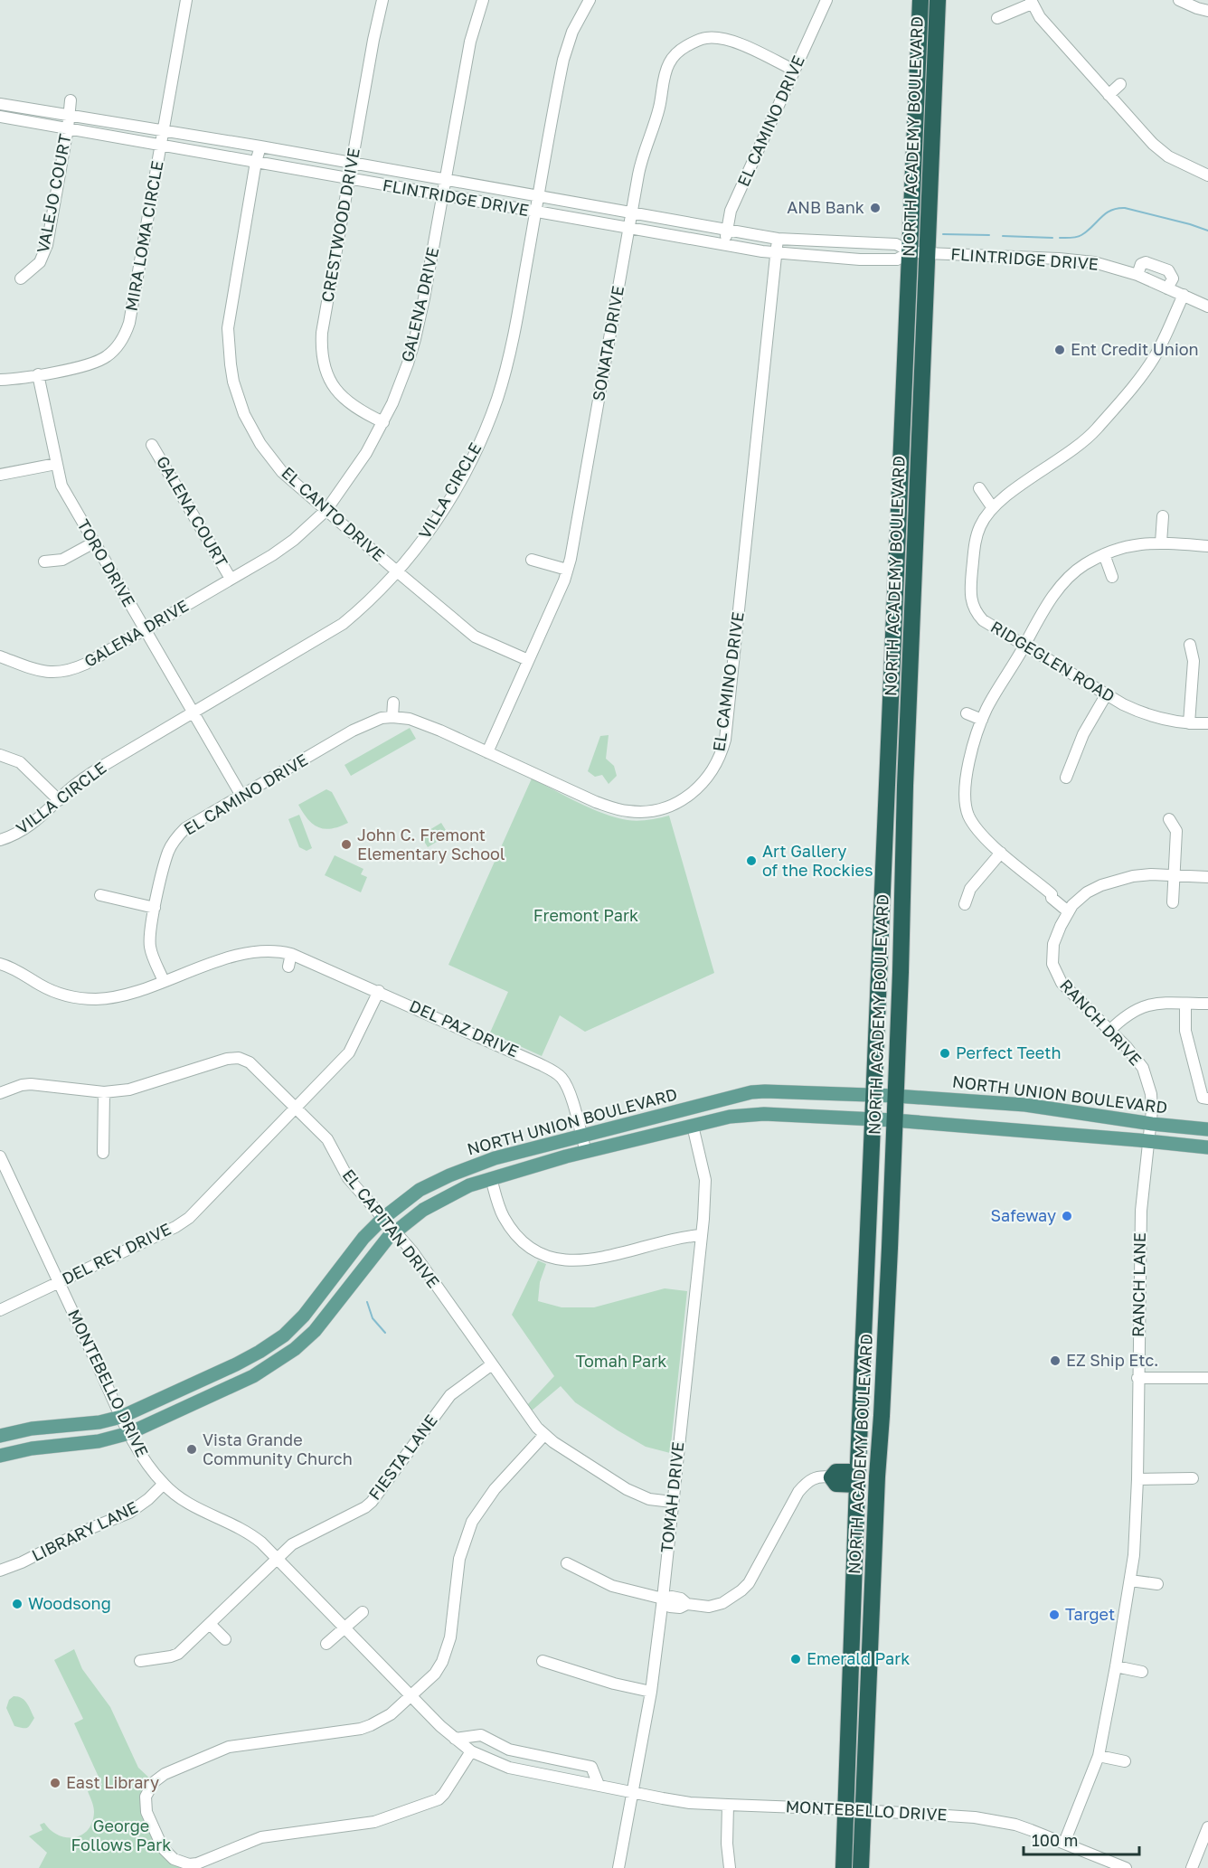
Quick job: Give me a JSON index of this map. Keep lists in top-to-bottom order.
{
  "streets": {
    "highway": ["NORTH ACADEMY BOULEVARD"],
    "main road": ["NORTH UNION BOULEVARD"],
    "street": [
      "EL CAMINO DRIVE",
      "VALEJO COURT",
      "FLINTRIDGE DRIVE",
      "CRESTWOOD DRIVE",
      "MIRA LOMA CIRCLE",
      "GALENA DRIVE",
      "SONATA DRIVE",
      "VILLA CIRCLE",
      "GALENA COURT",
      "EL CANTO DRIVE",
      "TORO DRIVE",
      "RIDGEGLEN ROAD",
      "RANCH DRIVE",
      "DEL PAZ DRIVE",
      "EL CAPITAN DRIVE",
      "DEL REY DRIVE",
      "RANCH LANE",
      "MONTEBELLO DRIVE",
      "FIESTA LANE",
      "TOMAH DRIVE",
      "LIBRARY LANE"
    ]
  },
  "crossings": [
    ["EL CAMINO DRIVE", "FLINTRIDGE DRIVE"],
    ["EL CAMINO DRIVE", "SONATA DRIVE"],
    ["EL CAMINO DRIVE", "TORO DRIVE"],
    ["EL CAMINO DRIVE", "DEL PAZ DRIVE"],
    ["NORTH ACADEMY BOULEVARD", "FLINTRIDGE DRIVE"],
    ["NORTH ACADEMY BOULEVARD", "NORTH UNION BOULEVARD"],
    ["NORTH ACADEMY BOULEVARD", "MONTEBELLO DRIVE"],
    ["VALEJO COURT", "FLINTRIDGE DRIVE"],
    ["FLINTRIDGE DRIVE", "CRESTWOOD DRIVE"],
    ["FLINTRIDGE DRIVE", "MIRA LOMA CIRCLE"],
    ["FLINTRIDGE DRIVE", "GALENA DRIVE"],
    ["FLINTRIDGE DRIVE", "SONATA DRIVE"],
    ["FLINTRIDGE DRIVE", "VILLA CIRCLE"],
    ["FLINTRIDGE DRIVE", "EL CANTO DRIVE"],
    ["FLINTRIDGE DRIVE", "RIDGEGLEN ROAD"],
    ["CRESTWOOD DRIVE", "GALENA DRIVE"],
    ["MIRA LOMA CIRCLE", "TORO DRIVE"],
    ["GALENA DRIVE", "GALENA COURT"],
    ["GALENA DRIVE", "EL CANTO DRIVE"],
    ["GALENA DRIVE", "TORO DRIVE"],
    ["SONATA DRIVE", "EL CANTO DRIVE"],
    ["VILLA CIRCLE", "EL CANTO DRIVE"],
    ["VILLA CIRCLE", "TORO DRIVE"],
    ["RANCH DRIVE", "NORTH UNION BOULEVARD"],
    ["RANCH DRIVE", "RANCH LANE"],
    ["DEL PAZ DRIVE", "NORTH UNION BOULEVARD"],
    ["DEL PAZ DRIVE", "DEL REY DRIVE"],
    ["NORTH UNION BOULEVARD", "EL CAPITAN DRIVE"],
    ["NORTH UNION BOULEVARD", "RANCH LANE"],
    ["NORTH UNION BOULEVARD", "MONTEBELLO DRIVE"],
    ["NORTH UNION BOULEVARD", "TOMAH DRIVE"],
    ["EL CAPITAN DRIVE", "DEL REY DRIVE"],
    ["EL CAPITAN DRIVE", "FIESTA LANE"],
    ["EL CAPITAN DRIVE", "TOMAH DRIVE"],
    ["DEL REY DRIVE", "MONTEBELLO DRIVE"],
    ["RANCH LANE", "MONTEBELLO DRIVE"],
    ["MONTEBELLO DRIVE", "FIESTA LANE"],
    ["MONTEBELLO DRIVE", "TOMAH DRIVE"],
    ["MONTEBELLO DRIVE", "LIBRARY LANE"]
  ],
  "parks": ["Fremont Park", "Tomah Park", "George Follows Park"],
  "places": [
    "ANB Bank",
    "Ent Credit Union",
    "John C. Fremont Elementary School",
    "Art Gallery of the Rockies",
    "Perfect Teeth",
    "Safeway",
    "EZ Ship Etc.",
    "Vista Grande Community Church",
    "Woodsong",
    "Target",
    "Emerald Park",
    "East Library"
  ],
  "scale_bar": "100 m"
}
